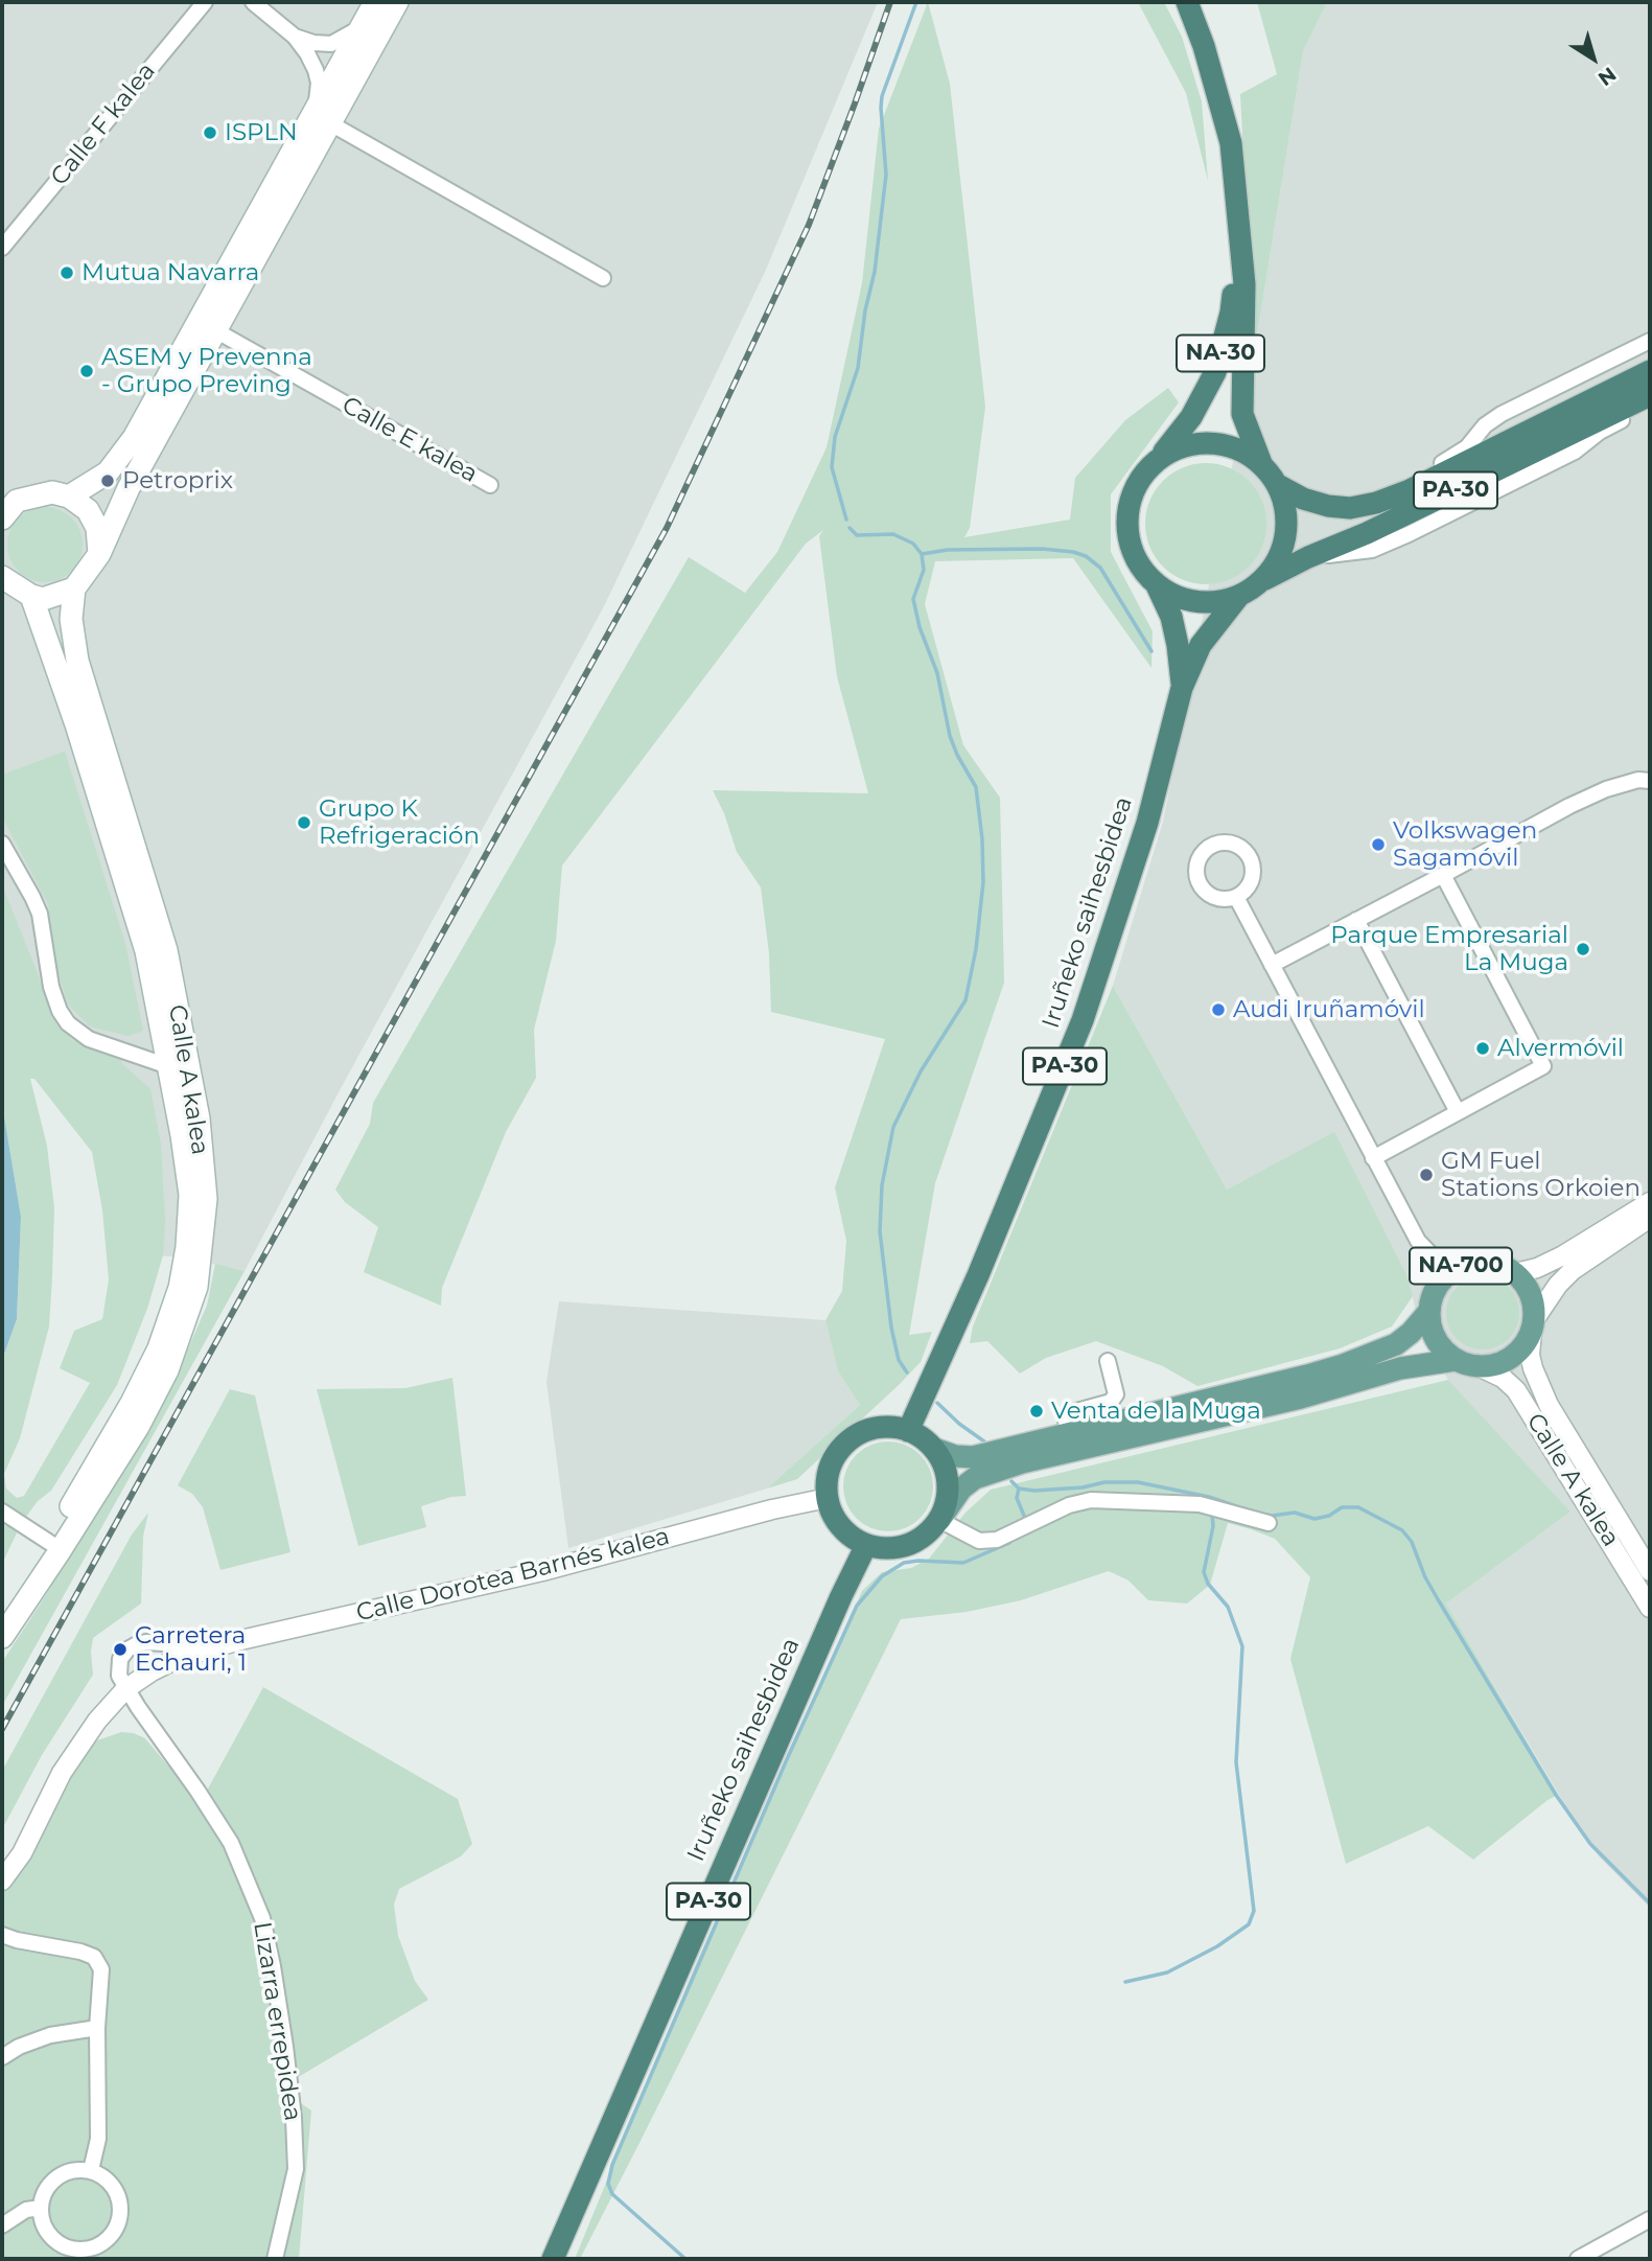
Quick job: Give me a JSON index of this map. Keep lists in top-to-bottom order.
{
  "streets": {
    "highway": ["NA-30", "PA-30", "Iruñeko saihesbidea"],
    "main road": ["Calle A kalea", "NA-700"],
    "street": [
      "Calle F kalea",
      "Calle E kalea",
      "Calle Dorotea Barnés kalea",
      "Lizarra errepidea"
    ]
  },
  "crossings": [
    ["NA-30", "PA-30"],
    ["NA-30", "Iruñeko saihesbidea"],
    ["PA-30", "Iruñeko saihesbidea"],
    ["Iruñeko saihesbidea", "NA-700"],
    ["Iruñeko saihesbidea", "Calle Dorotea Barnés kalea"],
    ["Calle A kalea", "NA-700"],
    ["NA-700", "Calle Dorotea Barnés kalea"]
  ],
  "places": [
    "ISPLN",
    "Mutua Navarra",
    "ASEM y Prevenna - Grupo Preving",
    "Petroprix",
    "Grupo K Refrigeración",
    "Volkswagen Sagamóvil",
    "Parque Empresarial La Muga",
    "Audi Iruñamóvil",
    "Alvermóvil",
    "GM Fuel Stations Orkoien",
    "Venta de la Muga",
    "Carretera Echauri, 1"
  ],
  "north": "bottom right"
}
